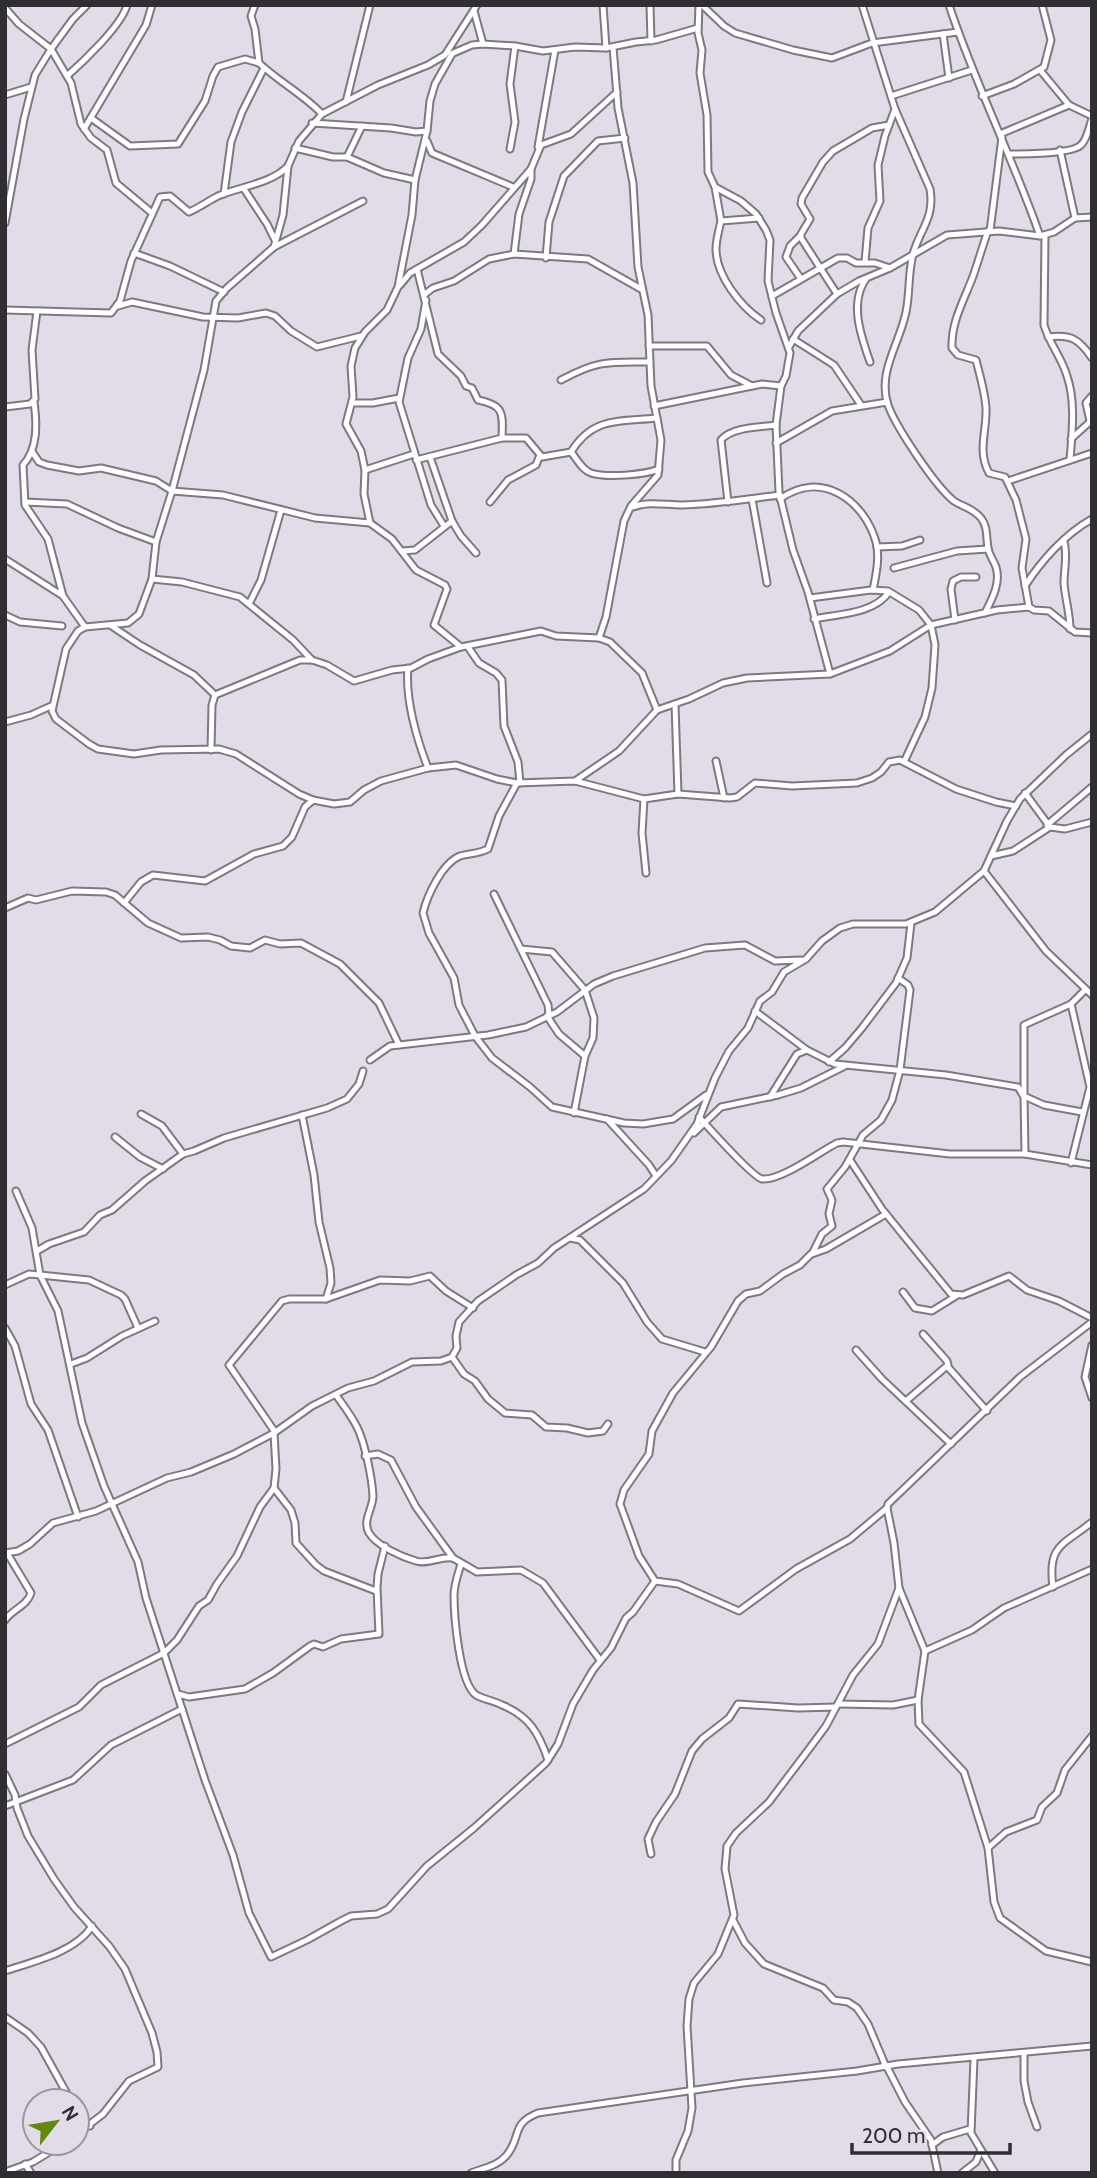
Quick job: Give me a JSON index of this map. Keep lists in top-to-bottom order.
{
  "scale_bar": "200 m",
  "north": "top right"
}
